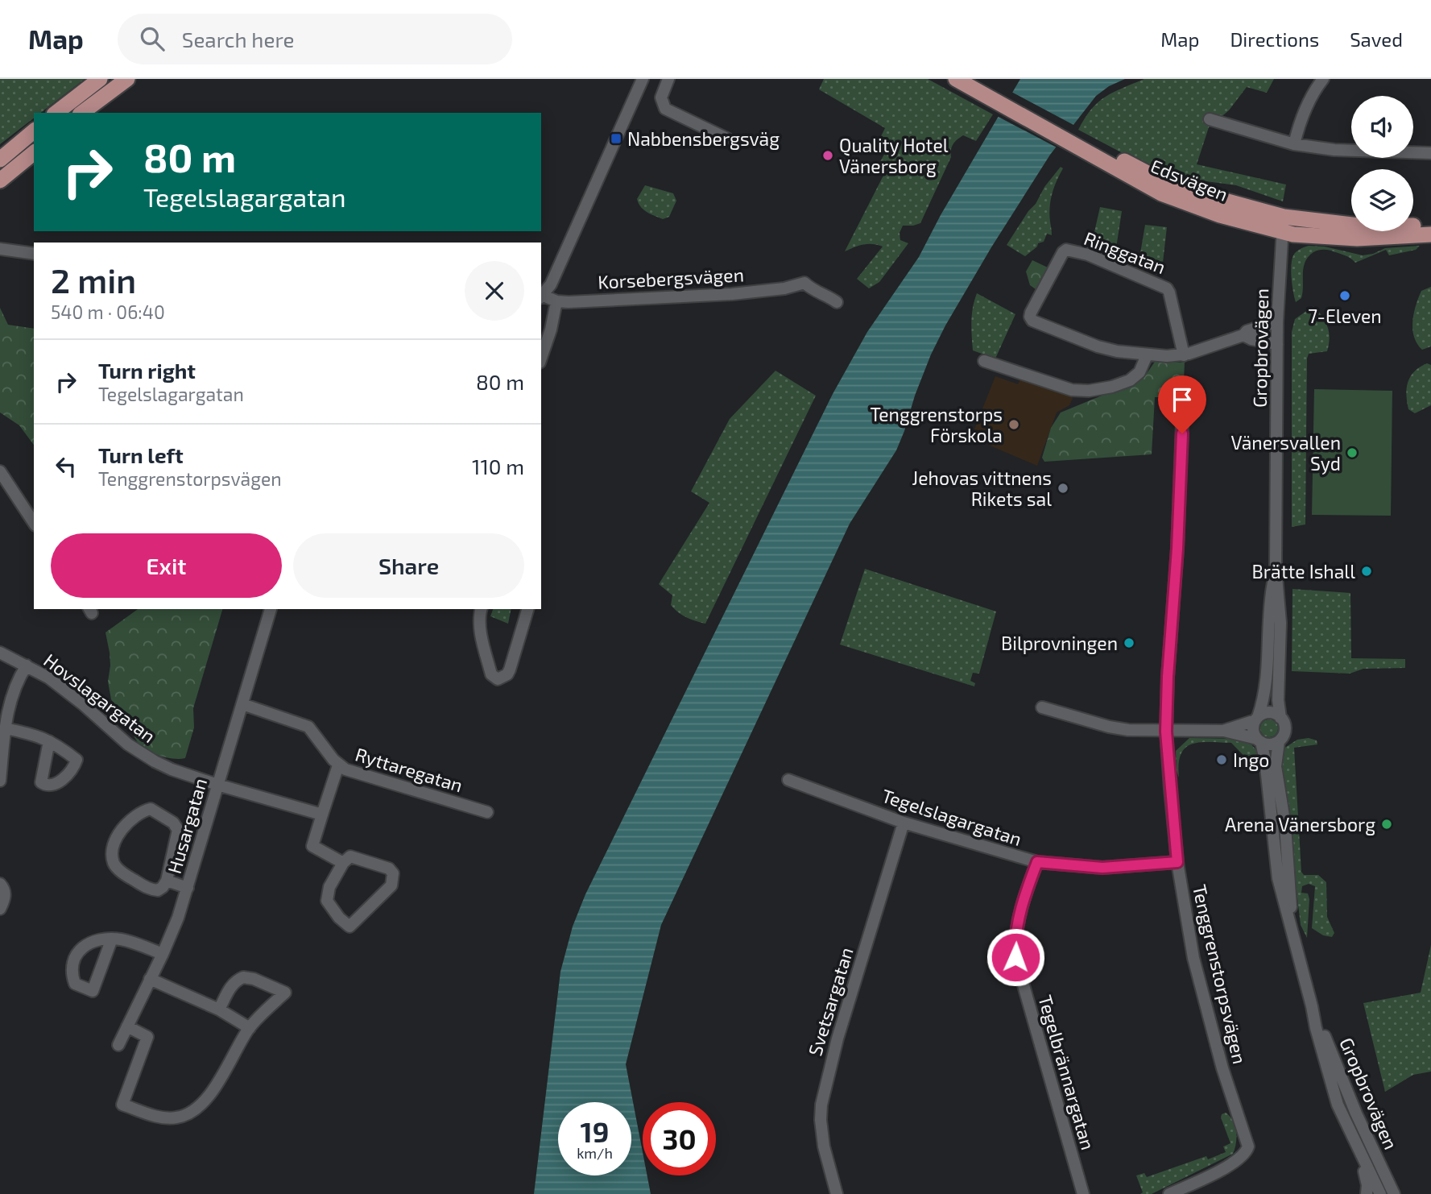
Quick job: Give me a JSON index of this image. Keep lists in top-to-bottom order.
{
  "streets": {
    "main road": ["Edsvägen"],
    "street": [
      "Ringgatan",
      "Korsebergsvägen",
      "Gropbrovägen",
      "Hovslagargatan",
      "Ryttaregatan",
      "Tegelslagargatan",
      "Husargatan",
      "Tenggrenstorpsvägen",
      "Svetsargatan",
      "Tegelbrännargatan"
    ]
  },
  "crossings": [
    ["Edsvägen", "Gropbrovägen"],
    ["Ringgatan", "Gropbrovägen"],
    ["Hovslagargatan", "Husargatan"],
    ["Ryttaregatan", "Husargatan"],
    ["Tegelslagargatan", "Tenggrenstorpsvägen"],
    ["Tegelslagargatan", "Svetsargatan"],
    ["Tegelslagargatan", "Tegelbrännargatan"]
  ],
  "places": {
    "transit": ["Nabbensbergsväg"],
    "other": [
      "Quality Hotel Vänersborg",
      "7-Eleven",
      "Tenggrenstorps Förskola",
      "Vänersvallen Syd",
      "Jehovas vittnens Rikets sal",
      "Brätte Ishall",
      "Bilprovningen",
      "Ingo",
      "Arena Vänersborg"
    ]
  },
  "page": {
    "header": "Map",
    "search": "Search here",
    "nav": ["Map", "Directions", "Saved"],
    "turn": ["80 m", "Tegelslagargatan"],
    "heading": ["2 min", "540 m · 06:40"],
    "list": [
      {
        "name": "Turn right",
        "note": "Tegelslagargatan",
        "value": "80 m"
      },
      {
        "name": "Turn left",
        "note": "Tenggrenstorpsvägen",
        "value": "110 m"
      }
    ],
    "buttons": ["Exit", "Share"],
    "speed": "19 km/h",
    "limit": "30"
  }
}
